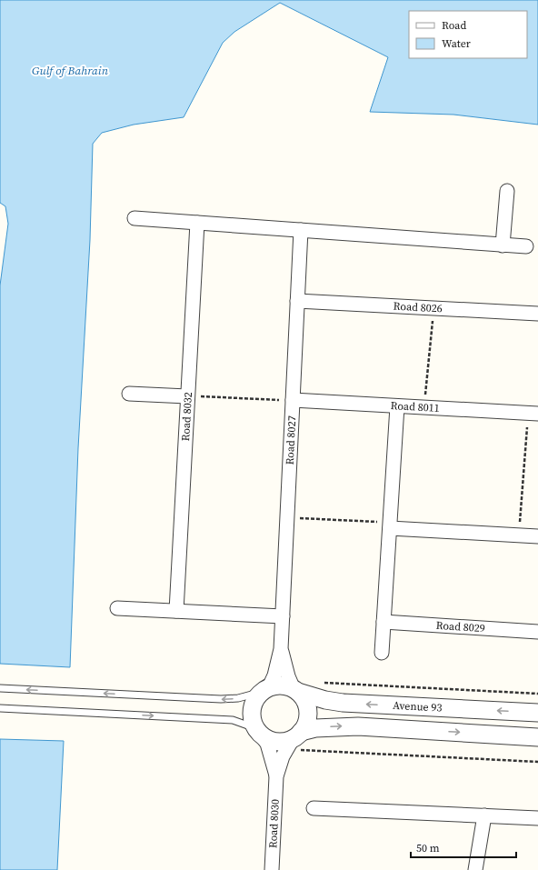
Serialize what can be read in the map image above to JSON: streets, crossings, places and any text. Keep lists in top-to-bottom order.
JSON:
{
  "streets": {
    "street": [
      "Road 8026",
      "Road 8011",
      "Road 8032",
      "Road 8027",
      "Road 8029",
      "Avenue 93",
      "Road 8030"
    ]
  },
  "crossings": [
    ["Road 8026", "Road 8027"],
    ["Road 8011", "Road 8027"],
    ["Road 8027", "Avenue 93"],
    ["Road 8027", "Road 8030"],
    ["Avenue 93", "Road 8030"]
  ],
  "water": ["Gulf of Bahrain"],
  "legend": ["Road", "Water"],
  "scale_bar": "50 m"
}
